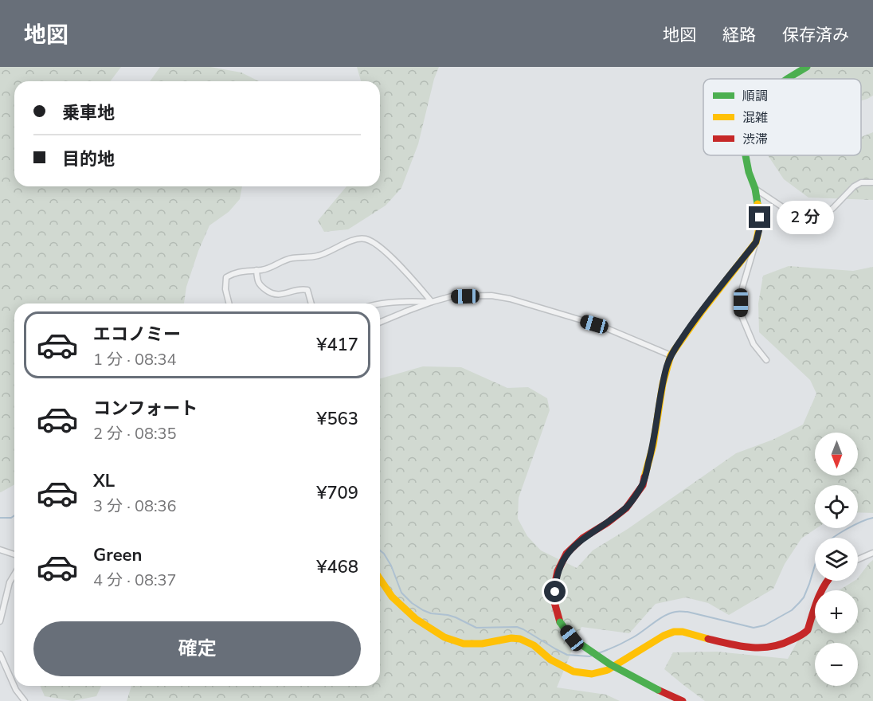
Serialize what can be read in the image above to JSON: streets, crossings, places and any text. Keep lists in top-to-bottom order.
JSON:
{
  "legend": ["順調", "混雑", "渋滞"],
  "north": "bottom",
  "page": {
    "header": "地図",
    "nav": ["地図", "経路", "保存済み"],
    "banner": ["乗車地", "目的地"],
    "bubble": "2 分",
    "list": [
      {
        "name": "エコノミー",
        "note": "1 分 · 08:34",
        "value": "¥417"
      },
      {
        "name": "コンフォート",
        "note": "2 分 · 08:35",
        "value": "¥563"
      },
      {
        "name": "XL",
        "note": "3 分 · 08:36",
        "value": "¥709"
      },
      {
        "name": "Green",
        "note": "4 分 · 08:37",
        "value": "¥468"
      }
    ],
    "map_buttons": ["+", "−"],
    "buttons": "確定"
  }
}
